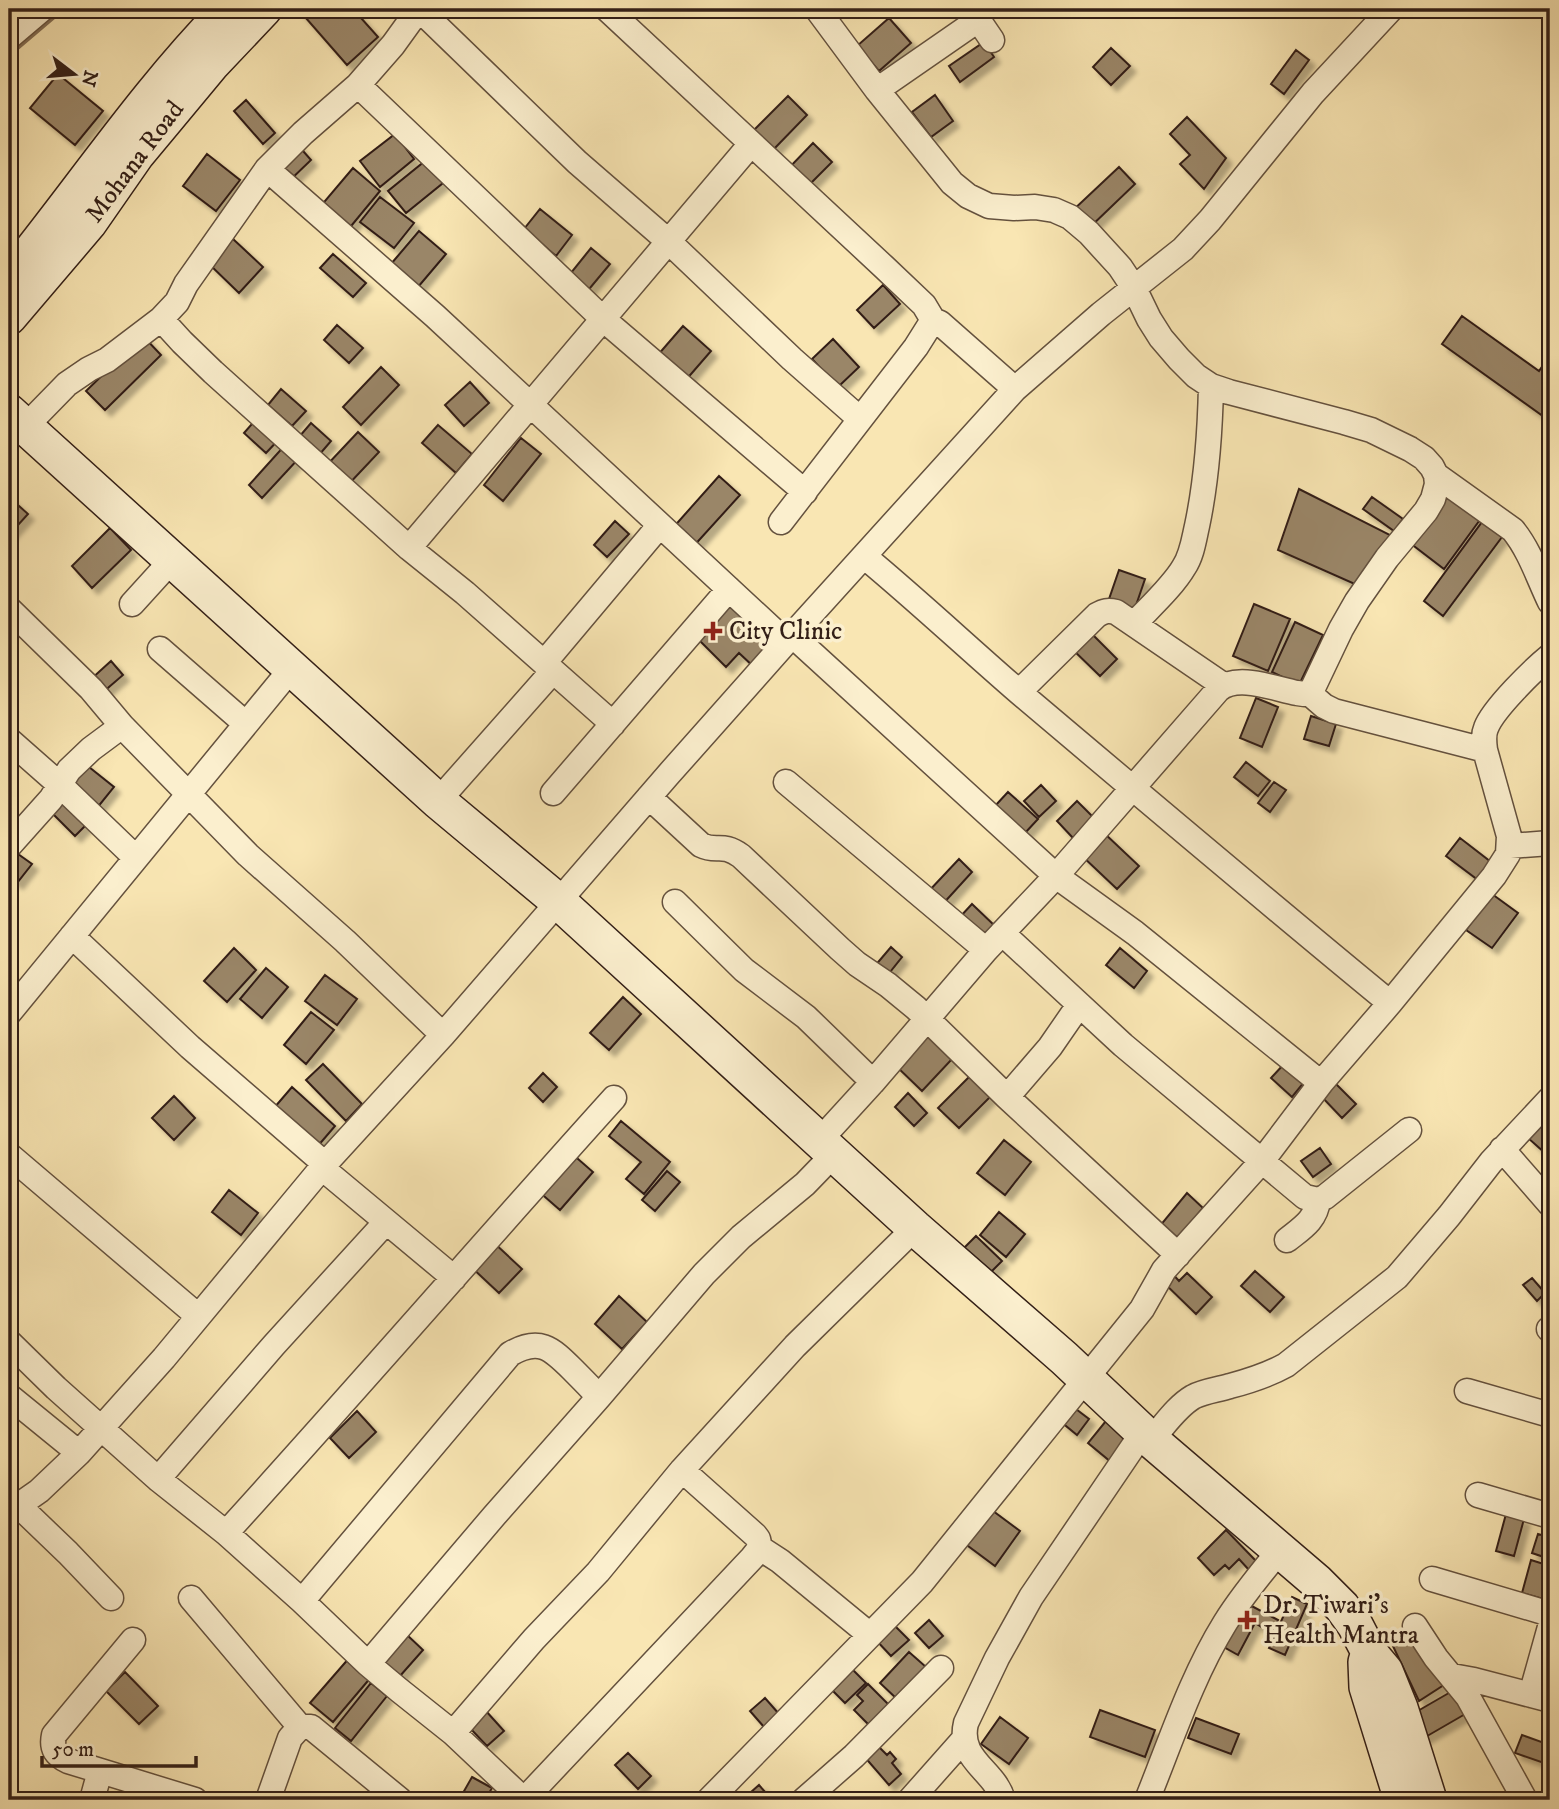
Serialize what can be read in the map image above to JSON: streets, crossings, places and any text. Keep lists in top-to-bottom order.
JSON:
{
  "streets": {
    "street": ["Mohana Road"]
  },
  "places": {
    "health": ["City Clinic", "Dr. Tiwari's Health Mantra"]
  },
  "scale_bar": "50 m",
  "north": "right"
}
